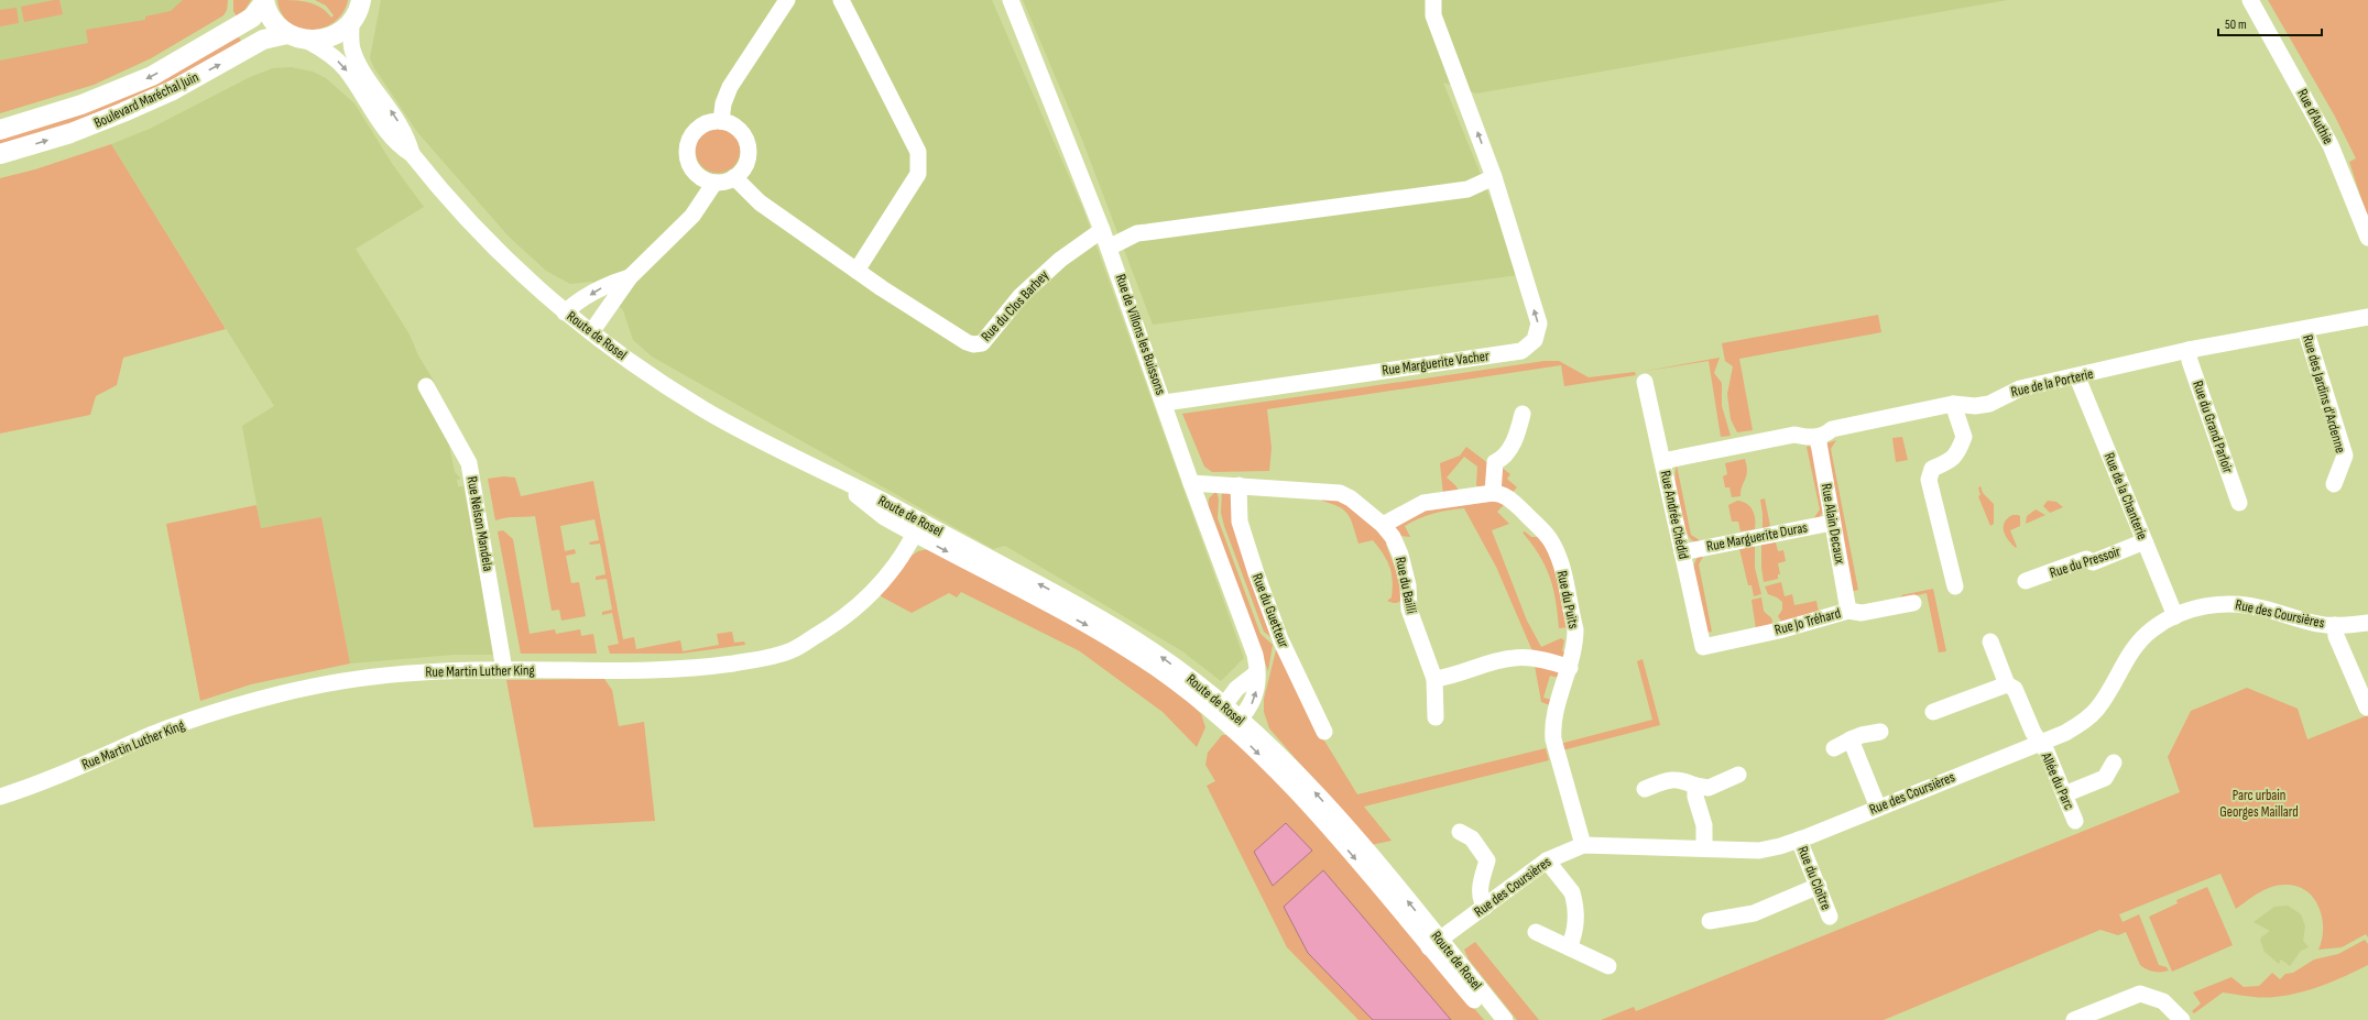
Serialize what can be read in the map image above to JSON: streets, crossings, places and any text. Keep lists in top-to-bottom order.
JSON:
{
  "streets": {
    "main road": ["Boulevard Maréchal Juin"],
    "street": [
      "Rue d'Authie",
      "Rue du Clos Barbey",
      "Rue de Villons les Buissons",
      "Route de Rosel",
      "Rue Marguerite Vacher",
      "Rue de la Porterie",
      "Rue des Jardins d'Ardenne",
      "Rue du Grand Parloir",
      "Rue de la Chanterie",
      "Rue Andrée Chédid",
      "Rue Nelson Mandela",
      "Rue Alain Decaux",
      "Rue Marguerite Duras",
      "Rue du Pressoir",
      "Rue du Bailli",
      "Rue du Puits",
      "Rue du Guetteur",
      "Rue des Coursières",
      "Rue Jo Tréhard",
      "Rue Martin Luther King",
      "Allée du Parc",
      "Rue du Cloître"
    ]
  },
  "crossings": [
    ["Rue du Clos Barbey", "Rue de Villons les Buissons"],
    ["Rue de Villons les Buissons", "Route de Rosel"],
    ["Rue de Villons les Buissons", "Rue Marguerite Vacher"],
    ["Rue de Villons les Buissons", "Rue du Bailli"],
    ["Route de Rosel", "Rue des Coursières"],
    ["Route de Rosel", "Rue Martin Luther King"],
    ["Rue de la Porterie", "Rue des Jardins d'Ardenne"],
    ["Rue de la Porterie", "Rue du Grand Parloir"],
    ["Rue de la Porterie", "Rue de la Chanterie"],
    ["Rue de la Porterie", "Rue Andrée Chédid"],
    ["Rue de la Porterie", "Rue Alain Decaux"],
    ["Rue de la Chanterie", "Rue du Pressoir"],
    ["Rue de la Chanterie", "Rue des Coursières"],
    ["Rue Andrée Chédid", "Rue Marguerite Duras"],
    ["Rue Andrée Chédid", "Rue Jo Tréhard"],
    ["Rue Nelson Mandela", "Rue Martin Luther King"],
    ["Rue Alain Decaux", "Rue Marguerite Duras"],
    ["Rue Alain Decaux", "Rue Jo Tréhard"],
    ["Rue du Bailli", "Rue du Guetteur"],
    ["Rue du Puits", "Rue des Coursières"],
    ["Rue des Coursières", "Allée du Parc"],
    ["Rue des Coursières", "Rue du Cloître"]
  ],
  "parks": ["Parc urbain Georges Maillard"],
  "scale_bar": "50 m"
}
